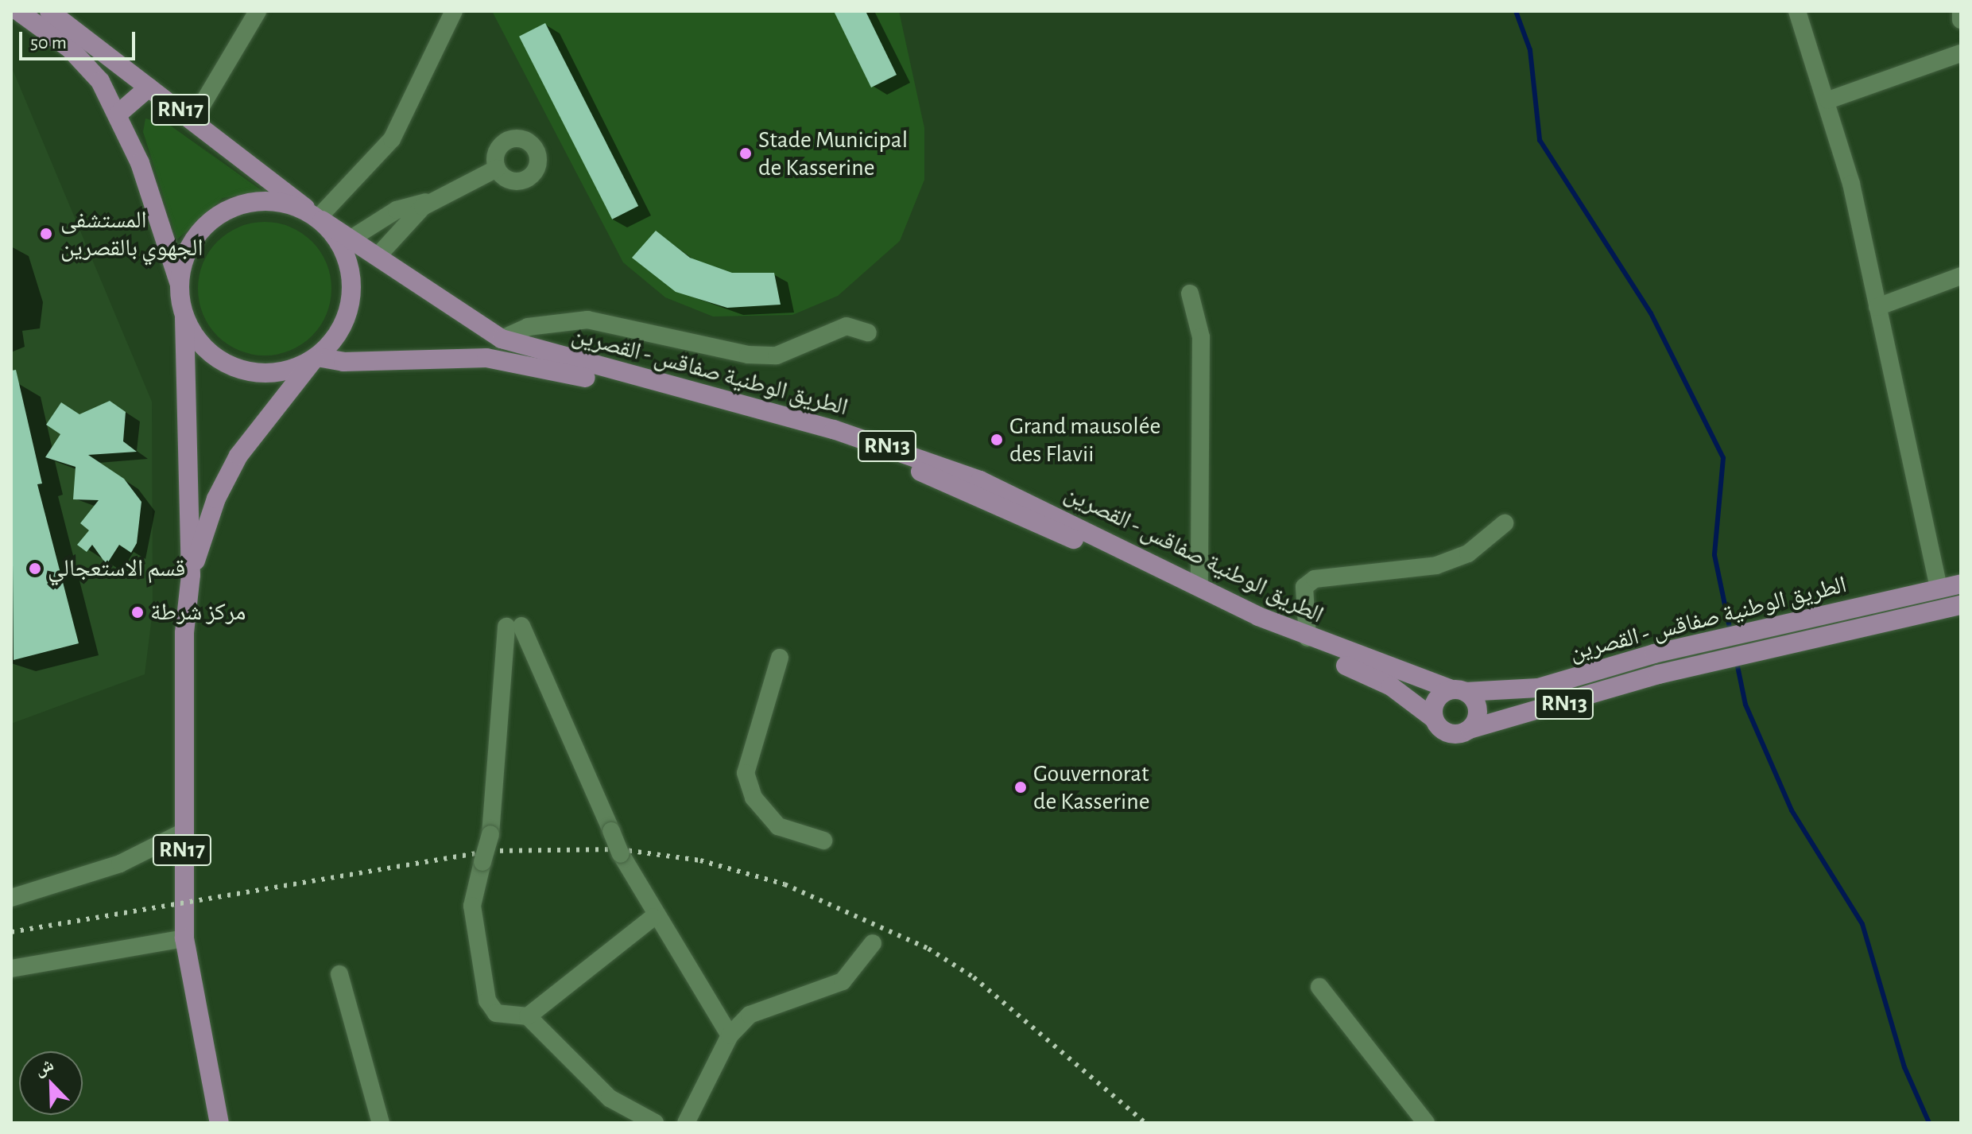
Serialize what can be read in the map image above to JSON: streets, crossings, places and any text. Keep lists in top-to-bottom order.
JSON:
{
  "streets": {
    "main road": ["RN17", "الطريق الوطنية صفاقس - القصرين", "RN13"]
  },
  "crossings": [
    ["RN17", "الطريق الوطنية صفاقس - القصرين"],
    ["الطريق الوطنية صفاقس - القصرين", "RN13"]
  ],
  "places": [
    "Stade Municipal de Kasserine",
    "المستشفى الجهوي بالقصرين",
    "Grand mausolée des Flavii",
    "قسم الاستعجالي",
    "مركز شرطة",
    "Gouvernorat de Kasserine"
  ],
  "scale_bar": "50 m",
  "north": "top left"
}
